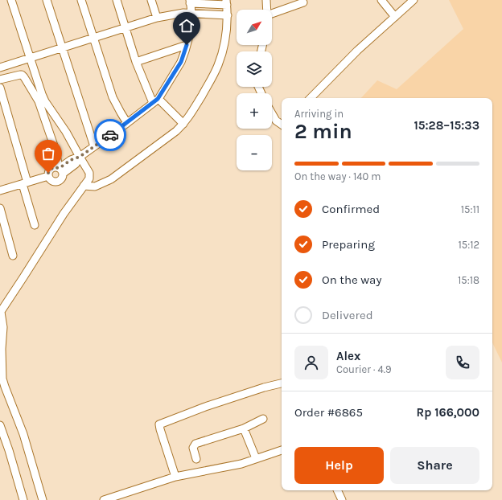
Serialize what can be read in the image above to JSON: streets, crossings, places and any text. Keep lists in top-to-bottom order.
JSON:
{
  "north": "top right",
  "page": {
    "map_buttons": ["+", "−"],
    "heading": ["2 min", "Arriving in", "15:28–15:33"],
    "panel": [
      "Alex",
      "Courier · 4.9",
      "Order #6865",
      "Rp 166,000"
    ],
    "bar": "On the way · 140 m",
    "list": [
      ["Confirmed", "15:11"],
      ["Preparing", "15:12"],
      ["On the way", "15:18"],
      "Delivered"
    ],
    "buttons": ["Help", "Share"]
  }
}
